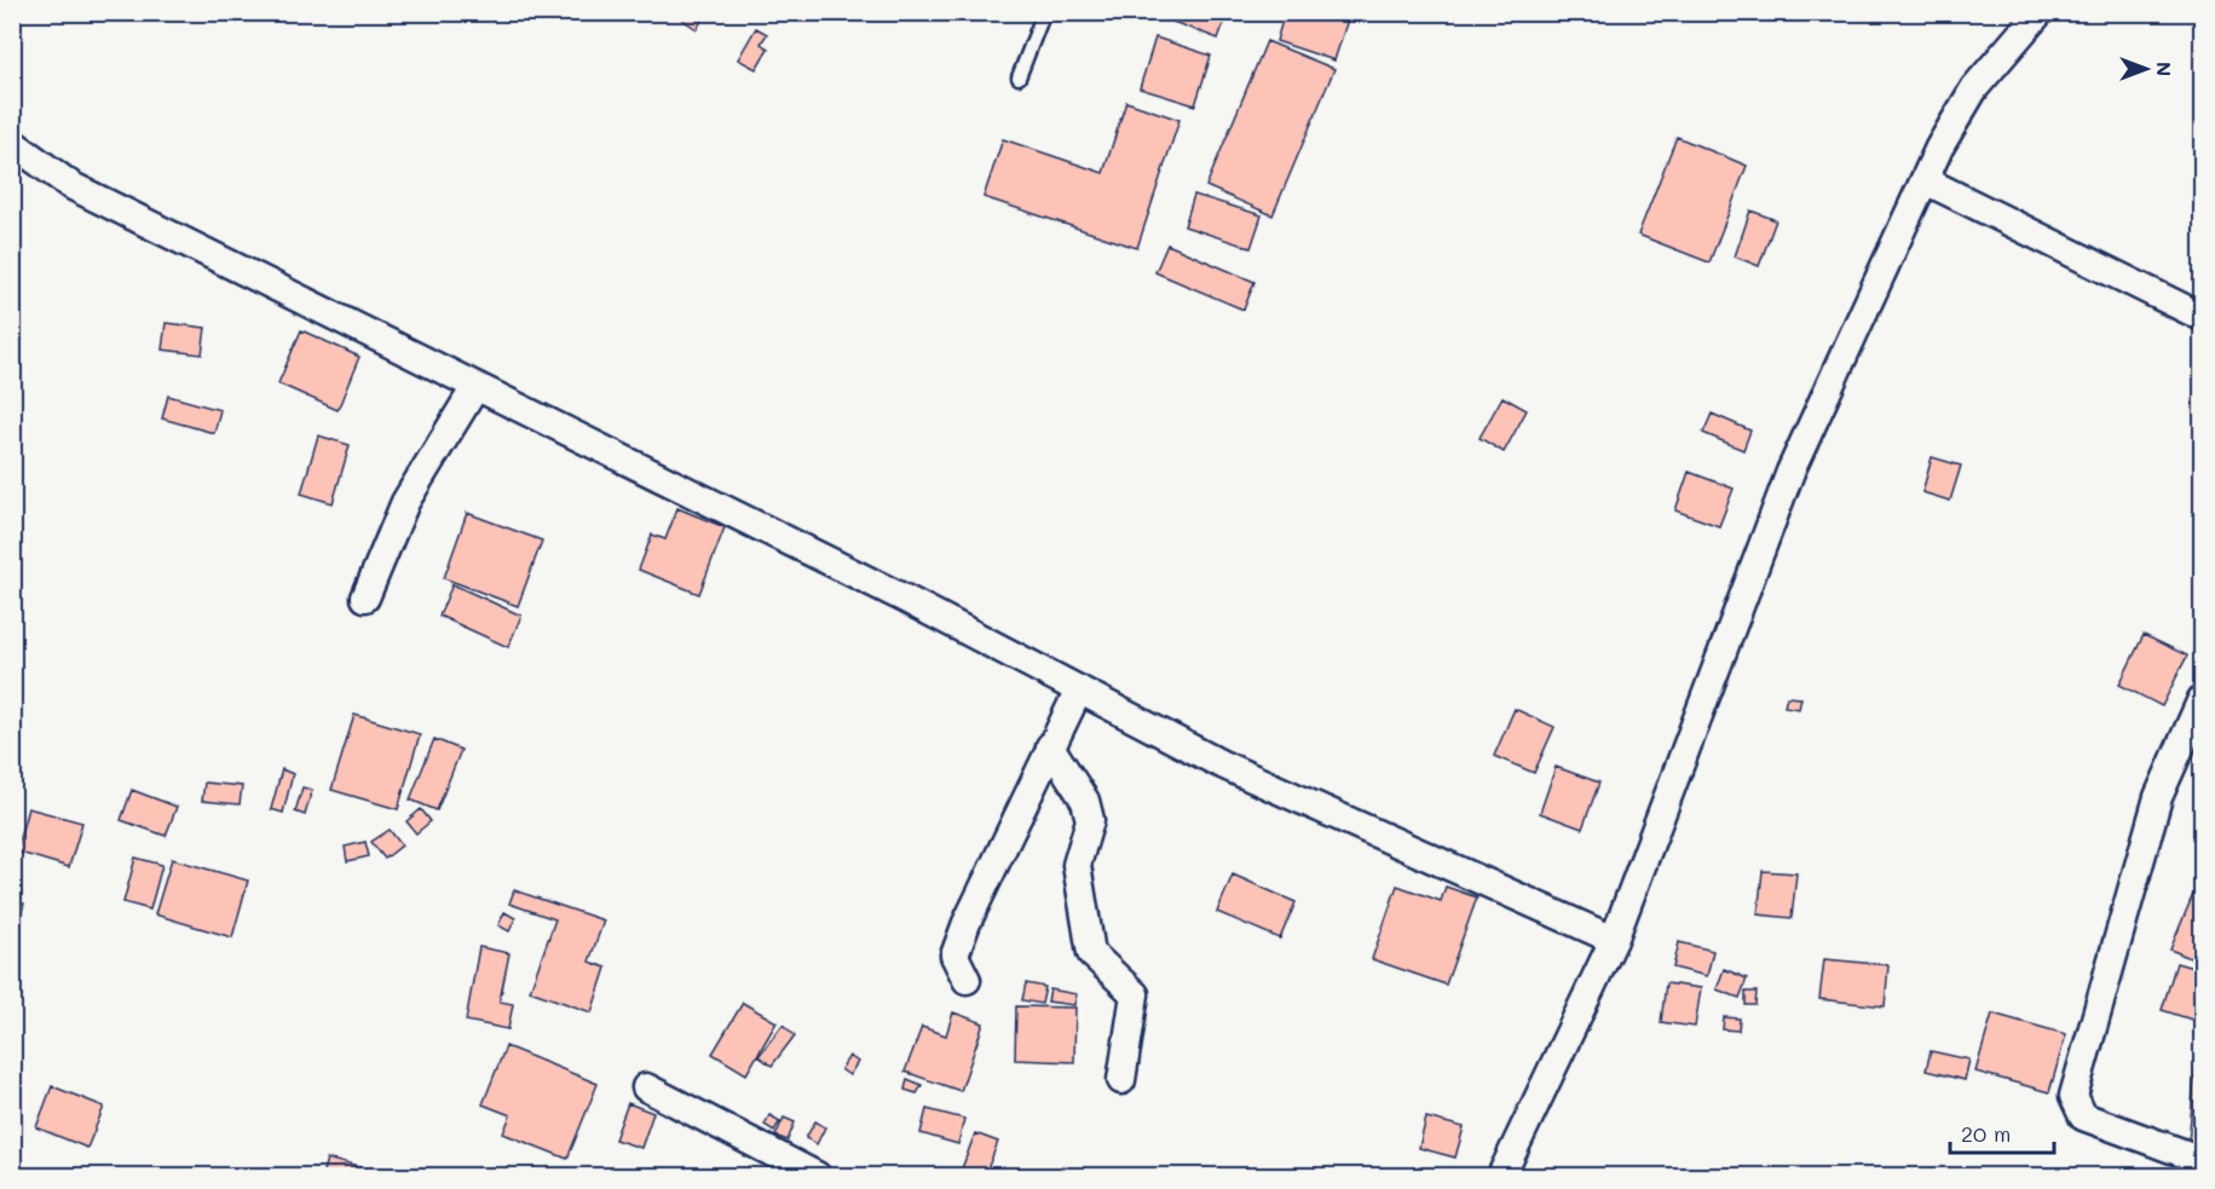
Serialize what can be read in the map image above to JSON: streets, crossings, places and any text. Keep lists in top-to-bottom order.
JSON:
{
  "scale_bar": "20 m",
  "north": "right"
}
